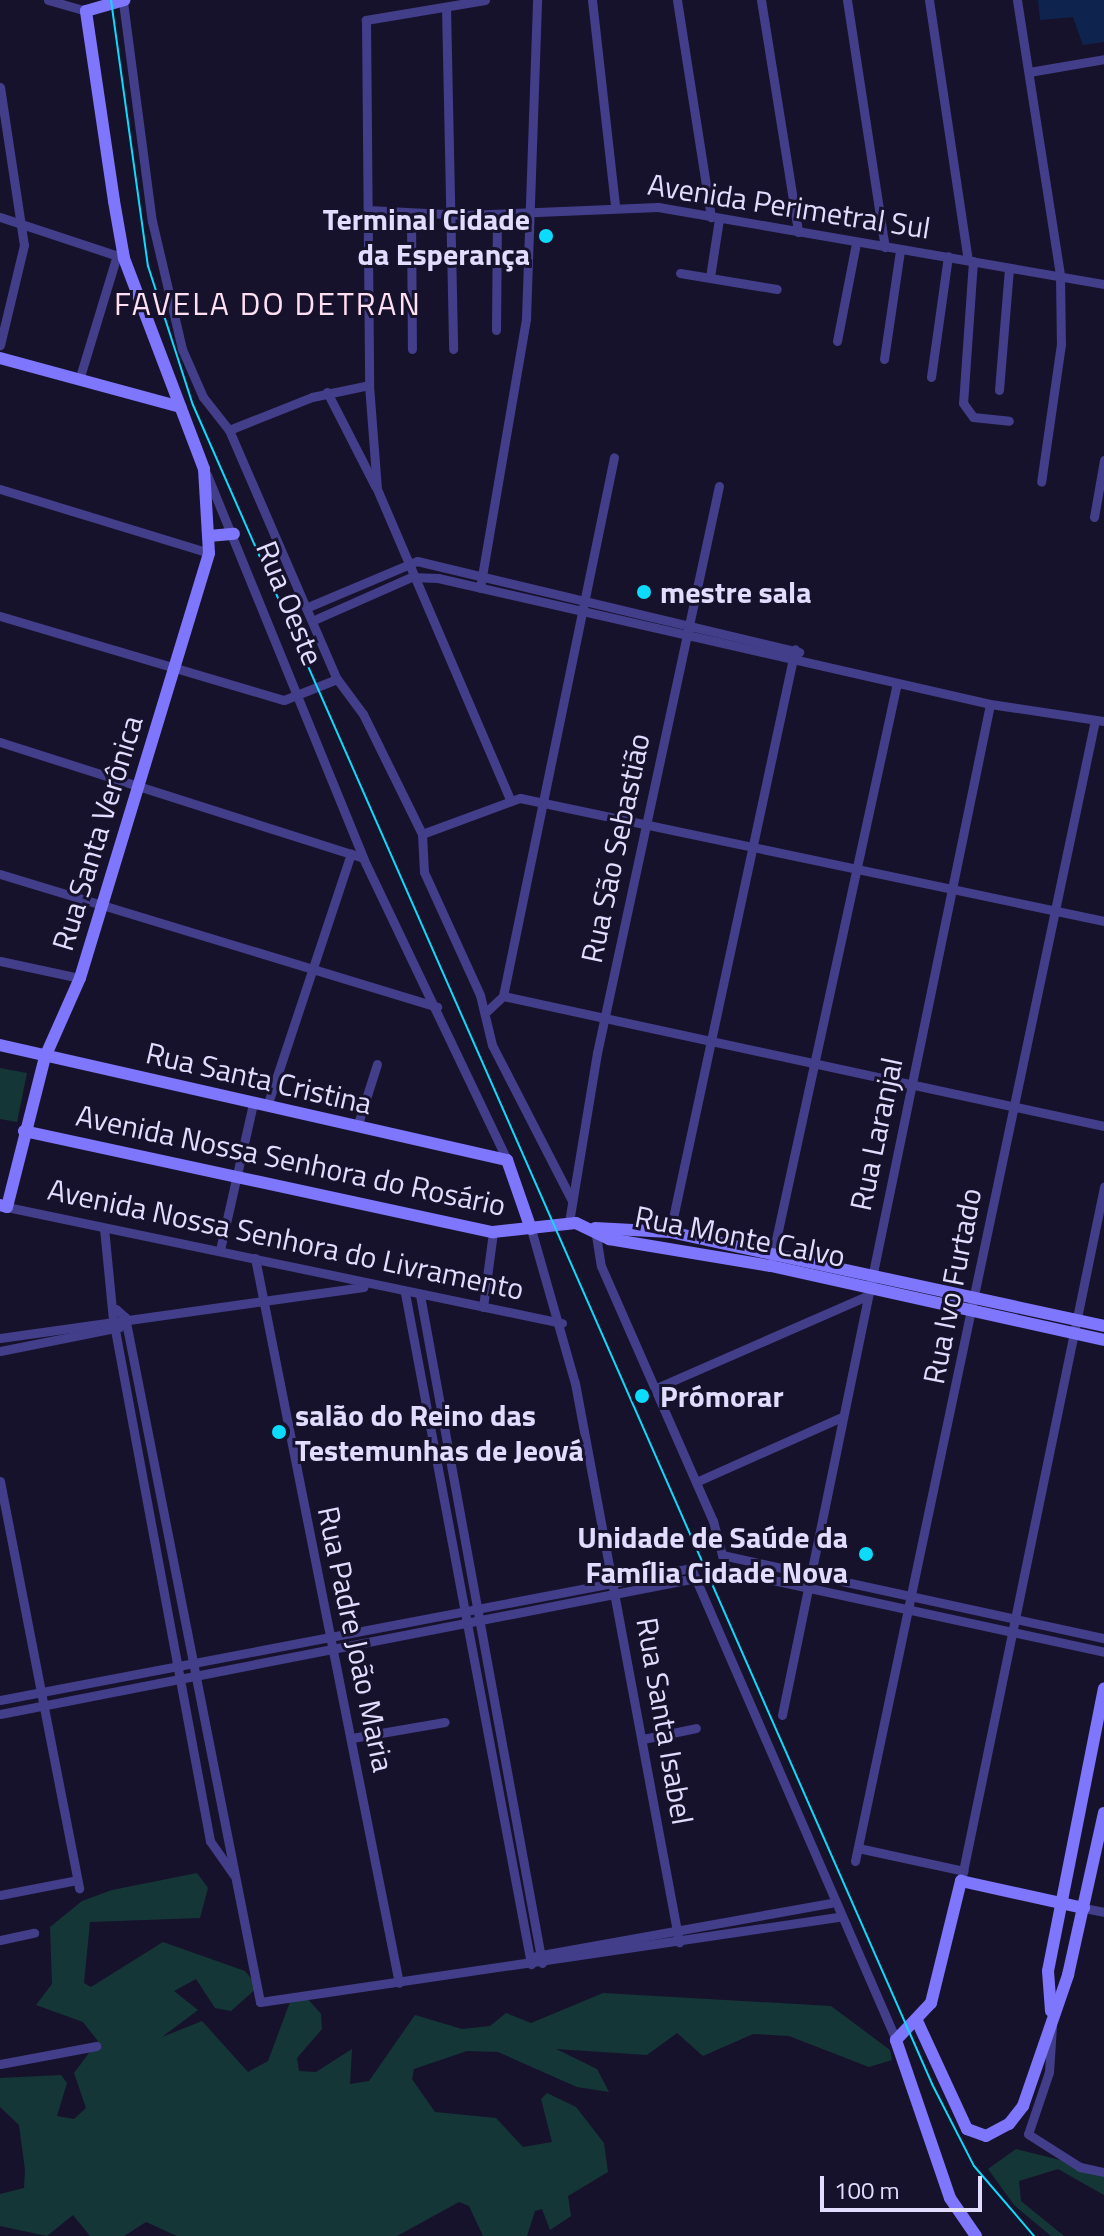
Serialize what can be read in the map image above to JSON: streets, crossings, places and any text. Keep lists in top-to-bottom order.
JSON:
{
  "streets": {
    "main road": [
      "Rua Oeste",
      "Rua Santa Verônica",
      "Rua Santa Cristina",
      "Avenida Nossa Senhora do Rosário",
      "Rua Monte Calvo"
    ],
    "street": [
      "Avenida Perimetral Sul",
      "Rua São Sebastião",
      "Rua Laranjal",
      "Avenida Nossa Senhora do Livramento",
      "Rua Ivo Furtado",
      "Rua Padre João Maria",
      "Rua Santa Isabel"
    ]
  },
  "crossings": [
    ["Rua Oeste", "Rua Santa Verônica"],
    ["Rua Oeste", "Rua São Sebastião"],
    ["Rua Oeste", "Rua Santa Cristina"],
    ["Rua Oeste", "Avenida Nossa Senhora do Rosário"],
    ["Rua Oeste", "Rua Santa Isabel"],
    ["Rua Santa Verônica", "Rua Santa Cristina"],
    ["Rua Santa Verônica", "Avenida Nossa Senhora do Rosário"],
    ["Rua Santa Verônica", "Avenida Nossa Senhora do Livramento"],
    ["Rua São Sebastião", "Avenida Nossa Senhora do Rosário"],
    ["Rua Laranjal", "Rua Monte Calvo"],
    ["Avenida Nossa Senhora do Rosário", "Rua Monte Calvo"],
    ["Avenida Nossa Senhora do Rosário", "Rua Santa Isabel"],
    ["Rua Monte Calvo", "Rua Ivo Furtado"],
    ["Avenida Nossa Senhora do Livramento", "Rua Padre João Maria"],
    ["Avenida Nossa Senhora do Livramento", "Rua Santa Isabel"]
  ],
  "districts": ["FAVELA DO DETRAN"],
  "places": [
    "Terminal Cidade da Esperança",
    "mestre sala",
    "Prómorar",
    "salão do Reino das Testemunhas de Jeová",
    "Unidade de Saúde da Família Cidade Nova"
  ],
  "scale_bar": "100 m"
}
